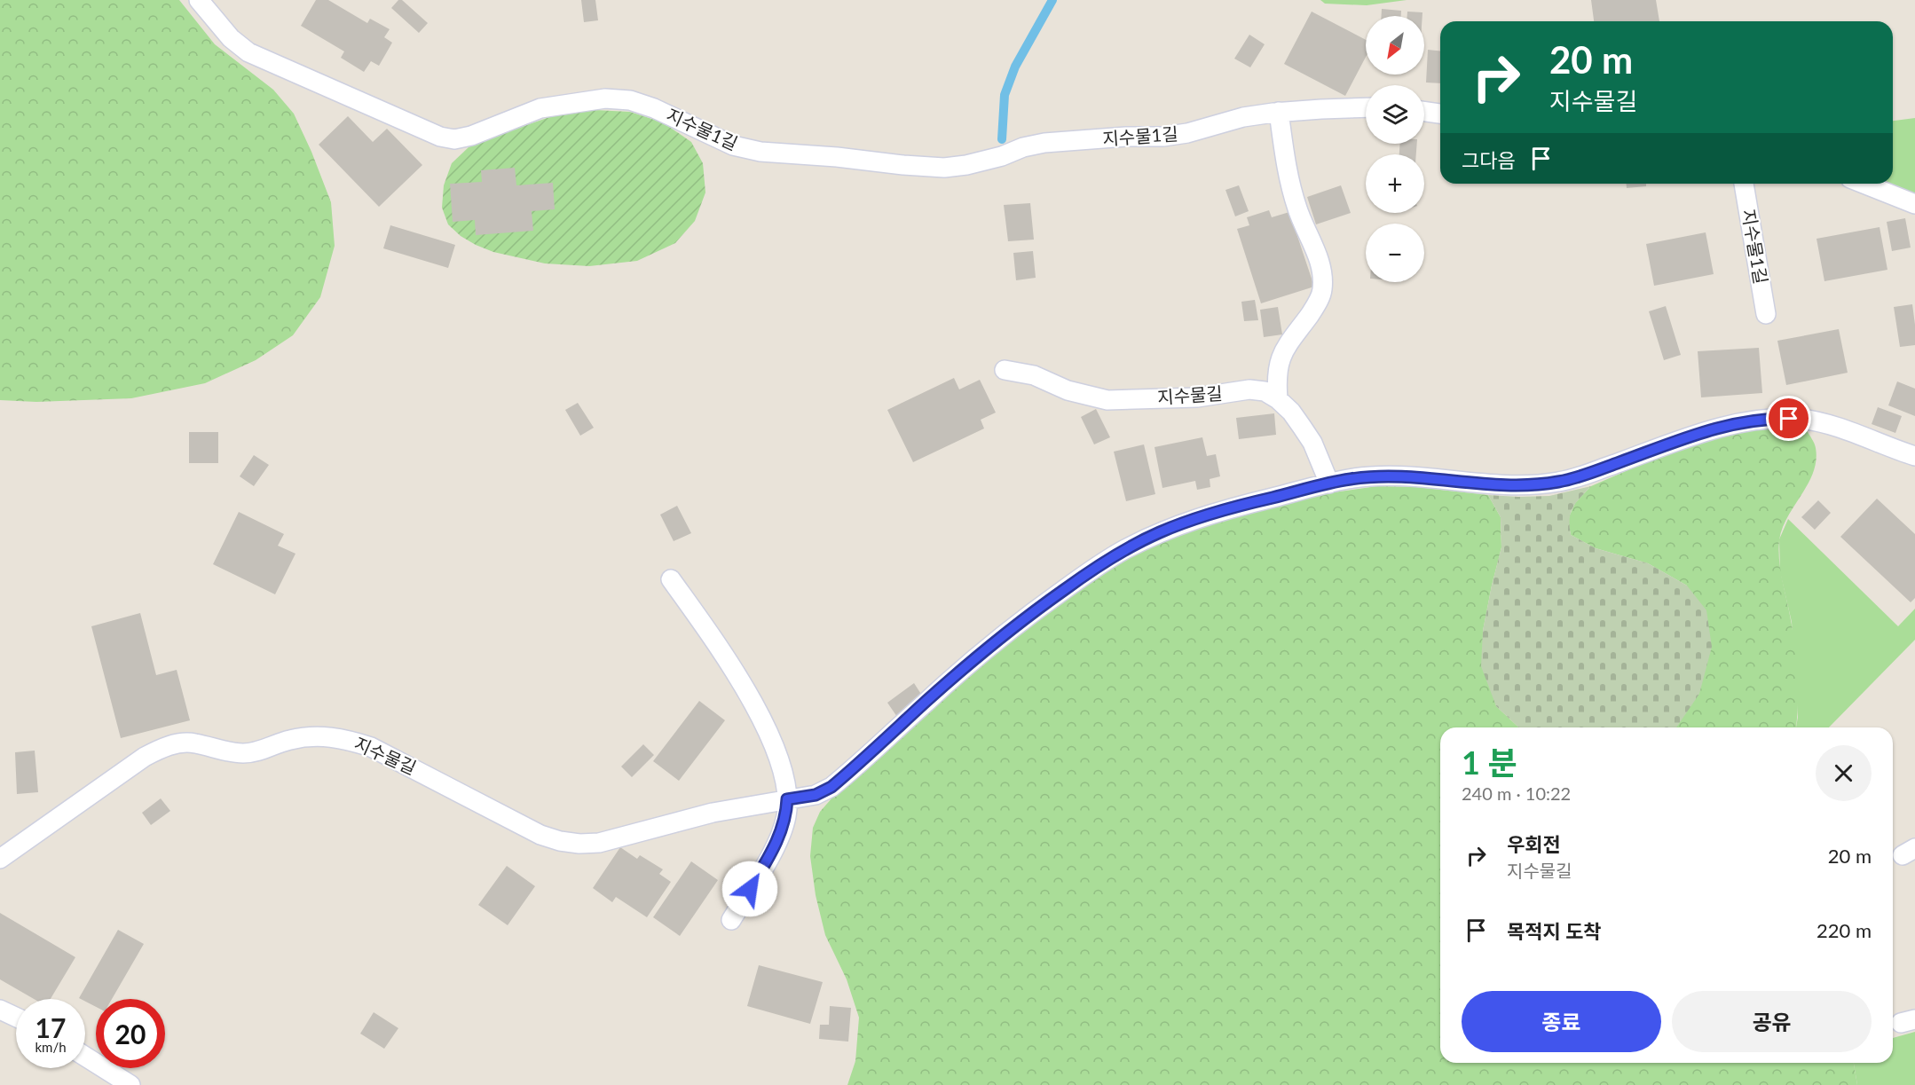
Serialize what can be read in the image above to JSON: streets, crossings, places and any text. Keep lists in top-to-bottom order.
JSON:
{
  "streets": {
    "lane": ["지수물1길", "지수물길"]
  },
  "north": "bottom left",
  "page": {
    "map_buttons": ["+", "−"],
    "turn": ["20 m", "지수물길"],
    "then": "그다음",
    "heading": ["1 분", "240 m · 10:22"],
    "list": [
      {
        "name": "우회전",
        "note": "지수물길",
        "value": "20 m"
      },
      {
        "name": "목적지 도착",
        "value": "220 m"
      }
    ],
    "buttons": ["종료", "공유"],
    "speed": "17 km/h",
    "limit": "20"
  }
}
